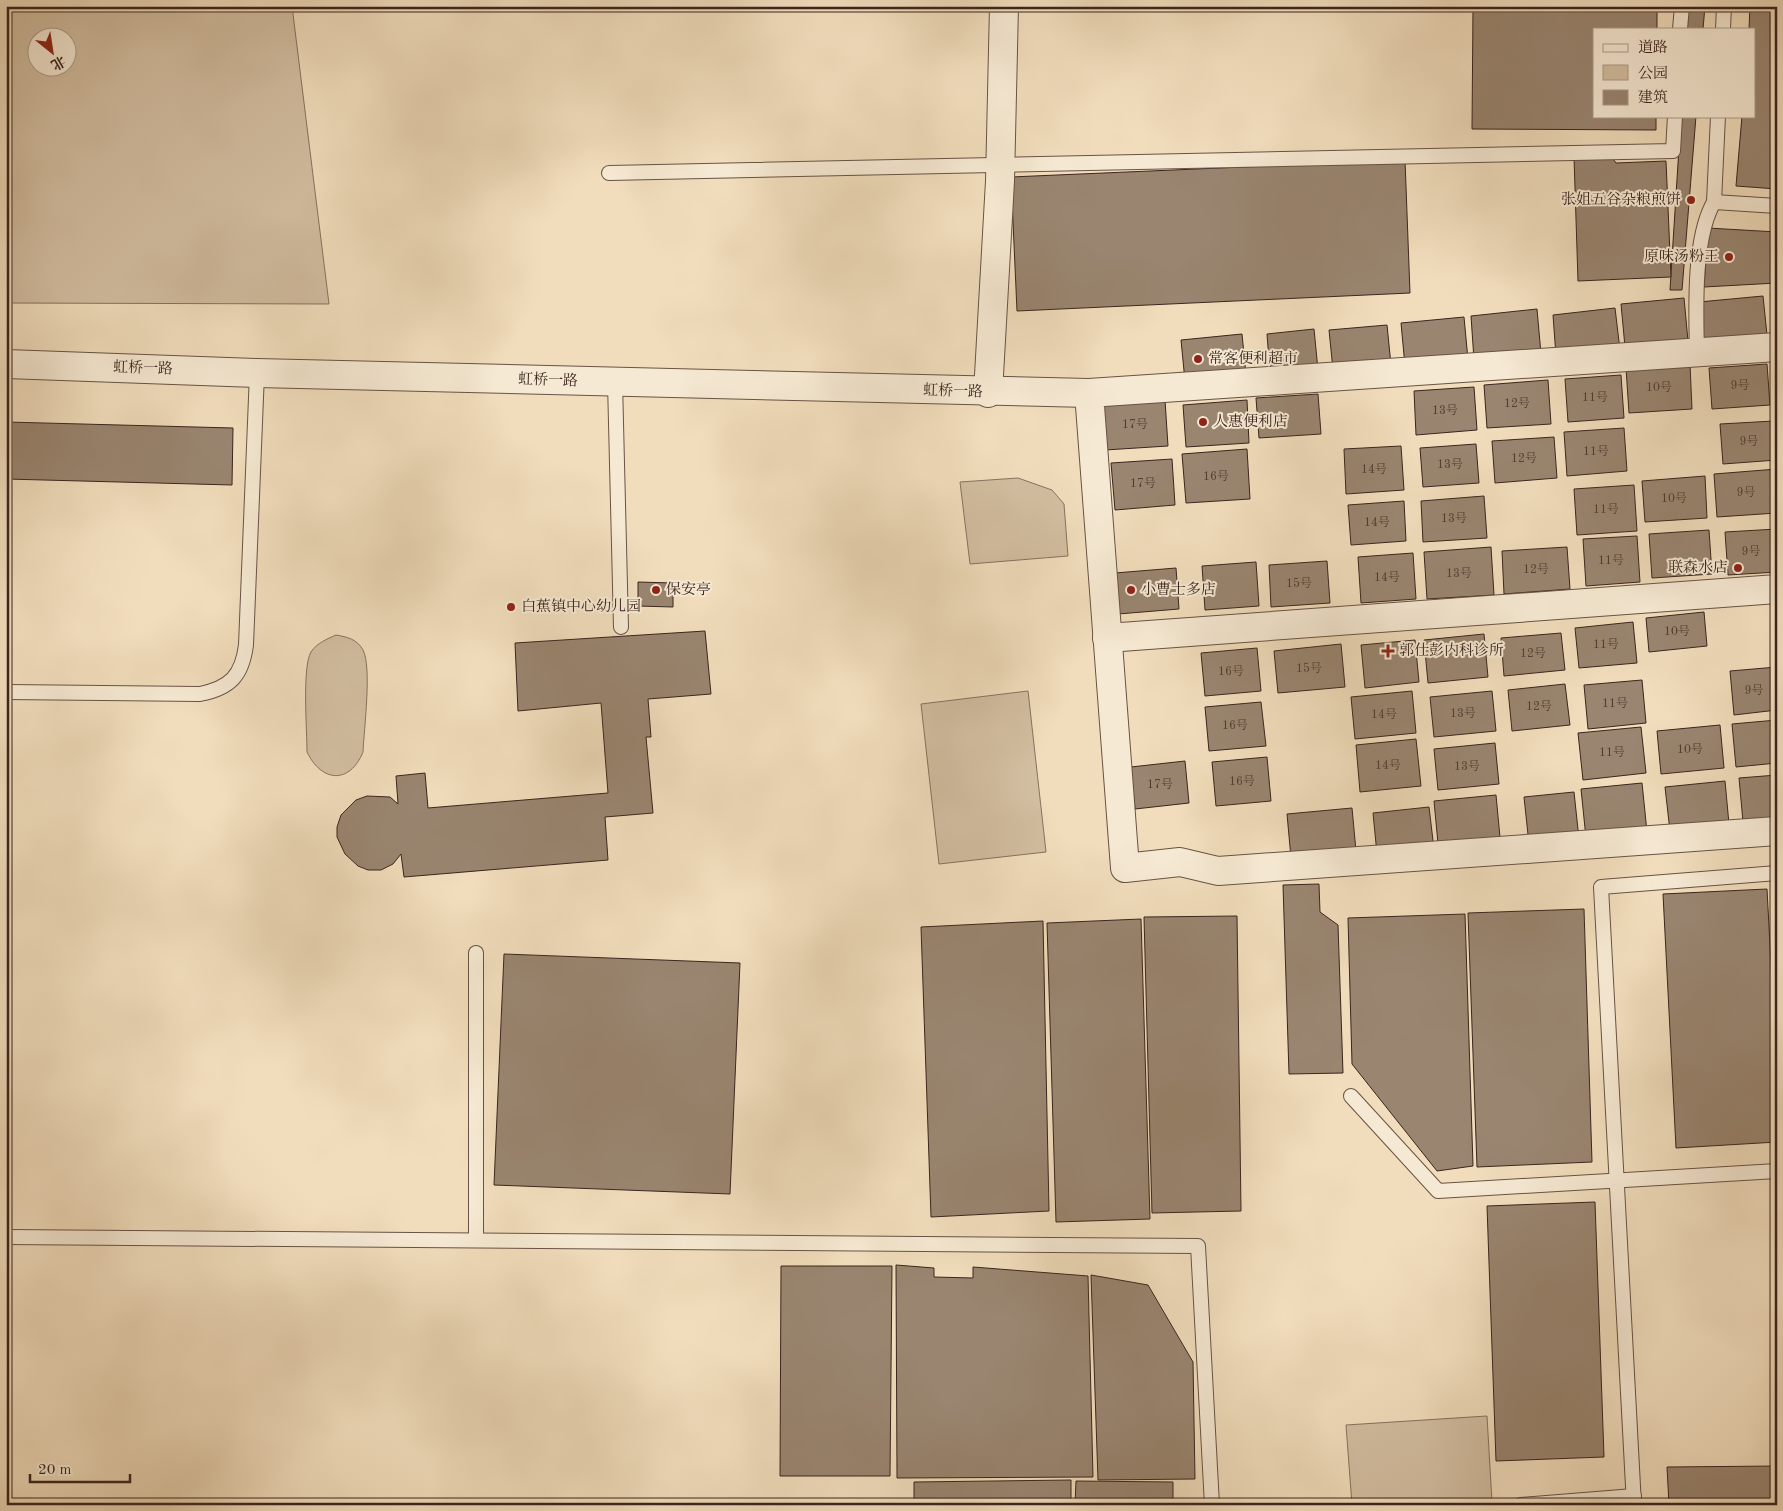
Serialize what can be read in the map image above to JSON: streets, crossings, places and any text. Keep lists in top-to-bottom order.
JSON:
{
  "streets": {
    "street": ["虹桥一路"]
  },
  "places": {
    "other": [
      "张姐五谷杂粮煎饼",
      "原味汤粉王",
      "常客便利超市",
      "人惠便利店",
      "联森水店",
      "保安亭",
      "小曹士多店",
      "白蕉镇中心幼儿园"
    ],
    "health": ["郭仕彭内科诊所"]
  },
  "house_numbers": [
    "9号",
    "10号",
    "11号",
    "12号",
    "13号",
    "17号",
    "9号",
    "11号",
    "12号",
    "13号",
    "14号",
    "16号",
    "17号",
    "9号",
    "10号",
    "11号",
    "13号",
    "14号",
    "9号",
    "11号",
    "12号",
    "13号",
    "14号",
    "15号",
    "10号",
    "11号",
    "12号",
    "15号",
    "16号",
    "9号",
    "11号",
    "12号",
    "13号",
    "14号",
    "16号",
    "10号",
    "11号",
    "14号",
    "13号",
    "16号",
    "17号"
  ],
  "legend": ["道路", "公园", "建筑"],
  "scale_bar": "20 m",
  "north": "bottom right"
}
